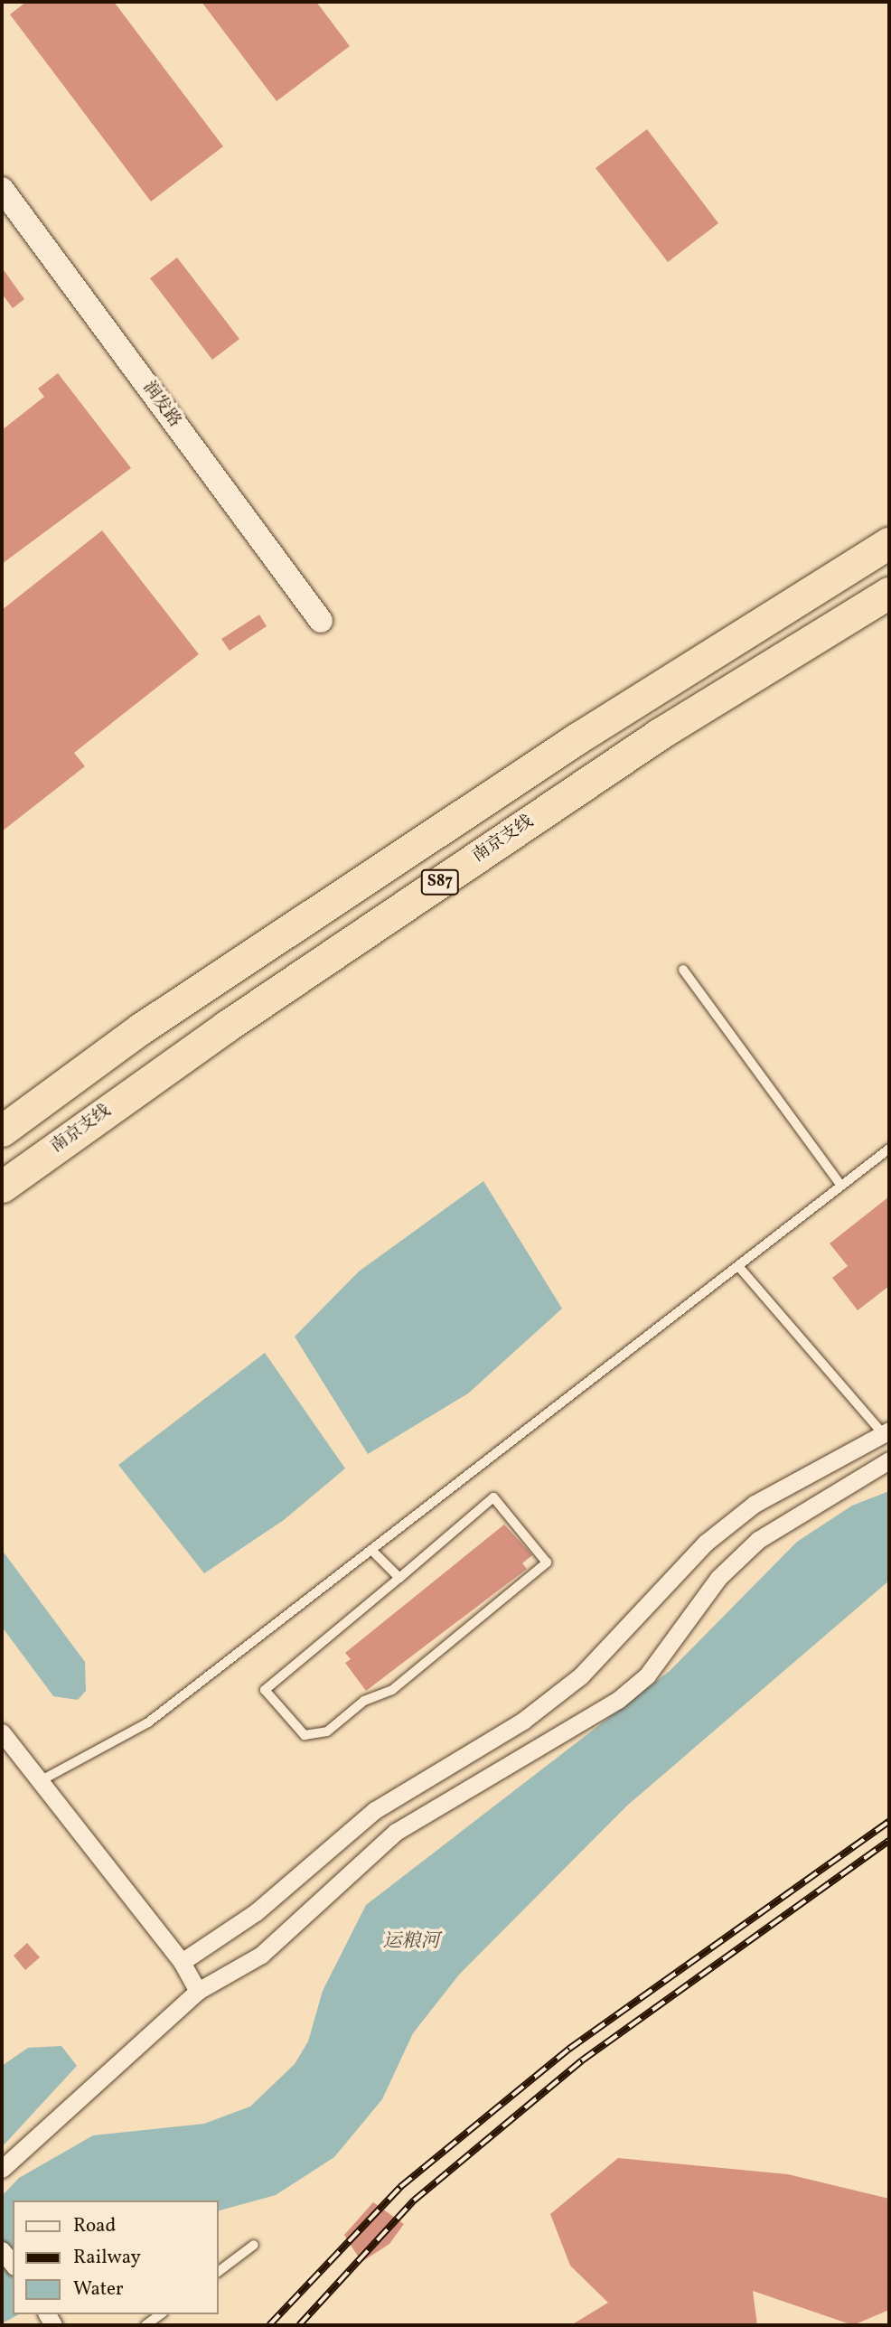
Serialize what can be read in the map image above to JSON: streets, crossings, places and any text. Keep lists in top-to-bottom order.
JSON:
{
  "streets": {
    "highway": ["南京支线", "S87"],
    "street": ["润发路"]
  },
  "water": ["运粮河"],
  "legend": ["Road", "Railway", "Water"]
}
